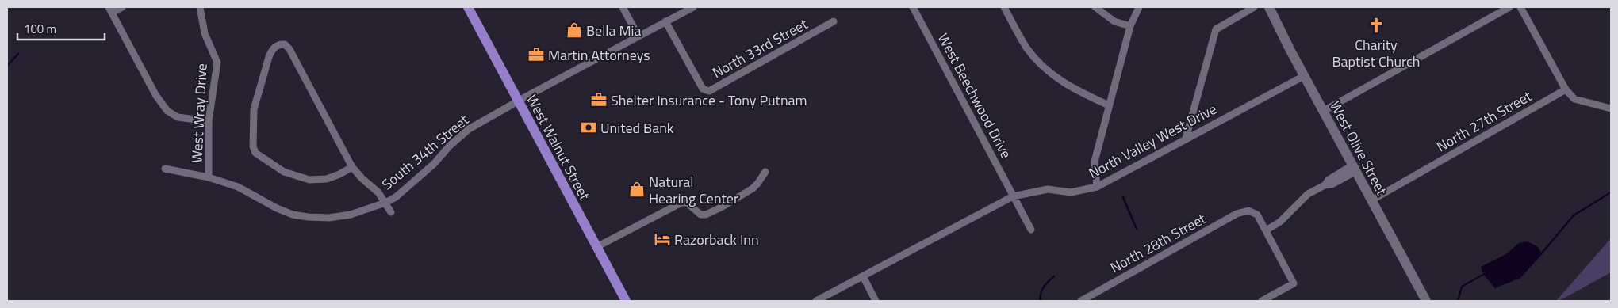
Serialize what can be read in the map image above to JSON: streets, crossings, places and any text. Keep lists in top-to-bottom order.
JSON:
{
  "streets": {
    "main road": ["West Walnut Street", "West Olive Street"],
    "street": [
      "North 33rd Street",
      "West Beechwood Drive",
      "West Wray Drive",
      "North 27th Street",
      "North Valley West Drive",
      "South 34th Street",
      "North 28th Street"
    ]
  },
  "crossings": [
    ["North 33rd Street", "South 34th Street"],
    ["West Beechwood Drive", "North Valley West Drive"],
    ["West Wray Drive", "South 34th Street"],
    ["North 27th Street", "West Olive Street"],
    ["North Valley West Drive", "West Olive Street"],
    ["West Walnut Street", "South 34th Street"]
  ],
  "places": {
    "church": ["Charity Baptist Church"],
    "shop": ["Bella Mia", "Natural Hearing Center"],
    "office": ["Martin Attorneys", "Shelter Insurance - Tony Putnam"],
    "bank": ["United Bank"],
    "hotel": ["Razorback Inn"]
  },
  "scale_bar": "100 m"
}
